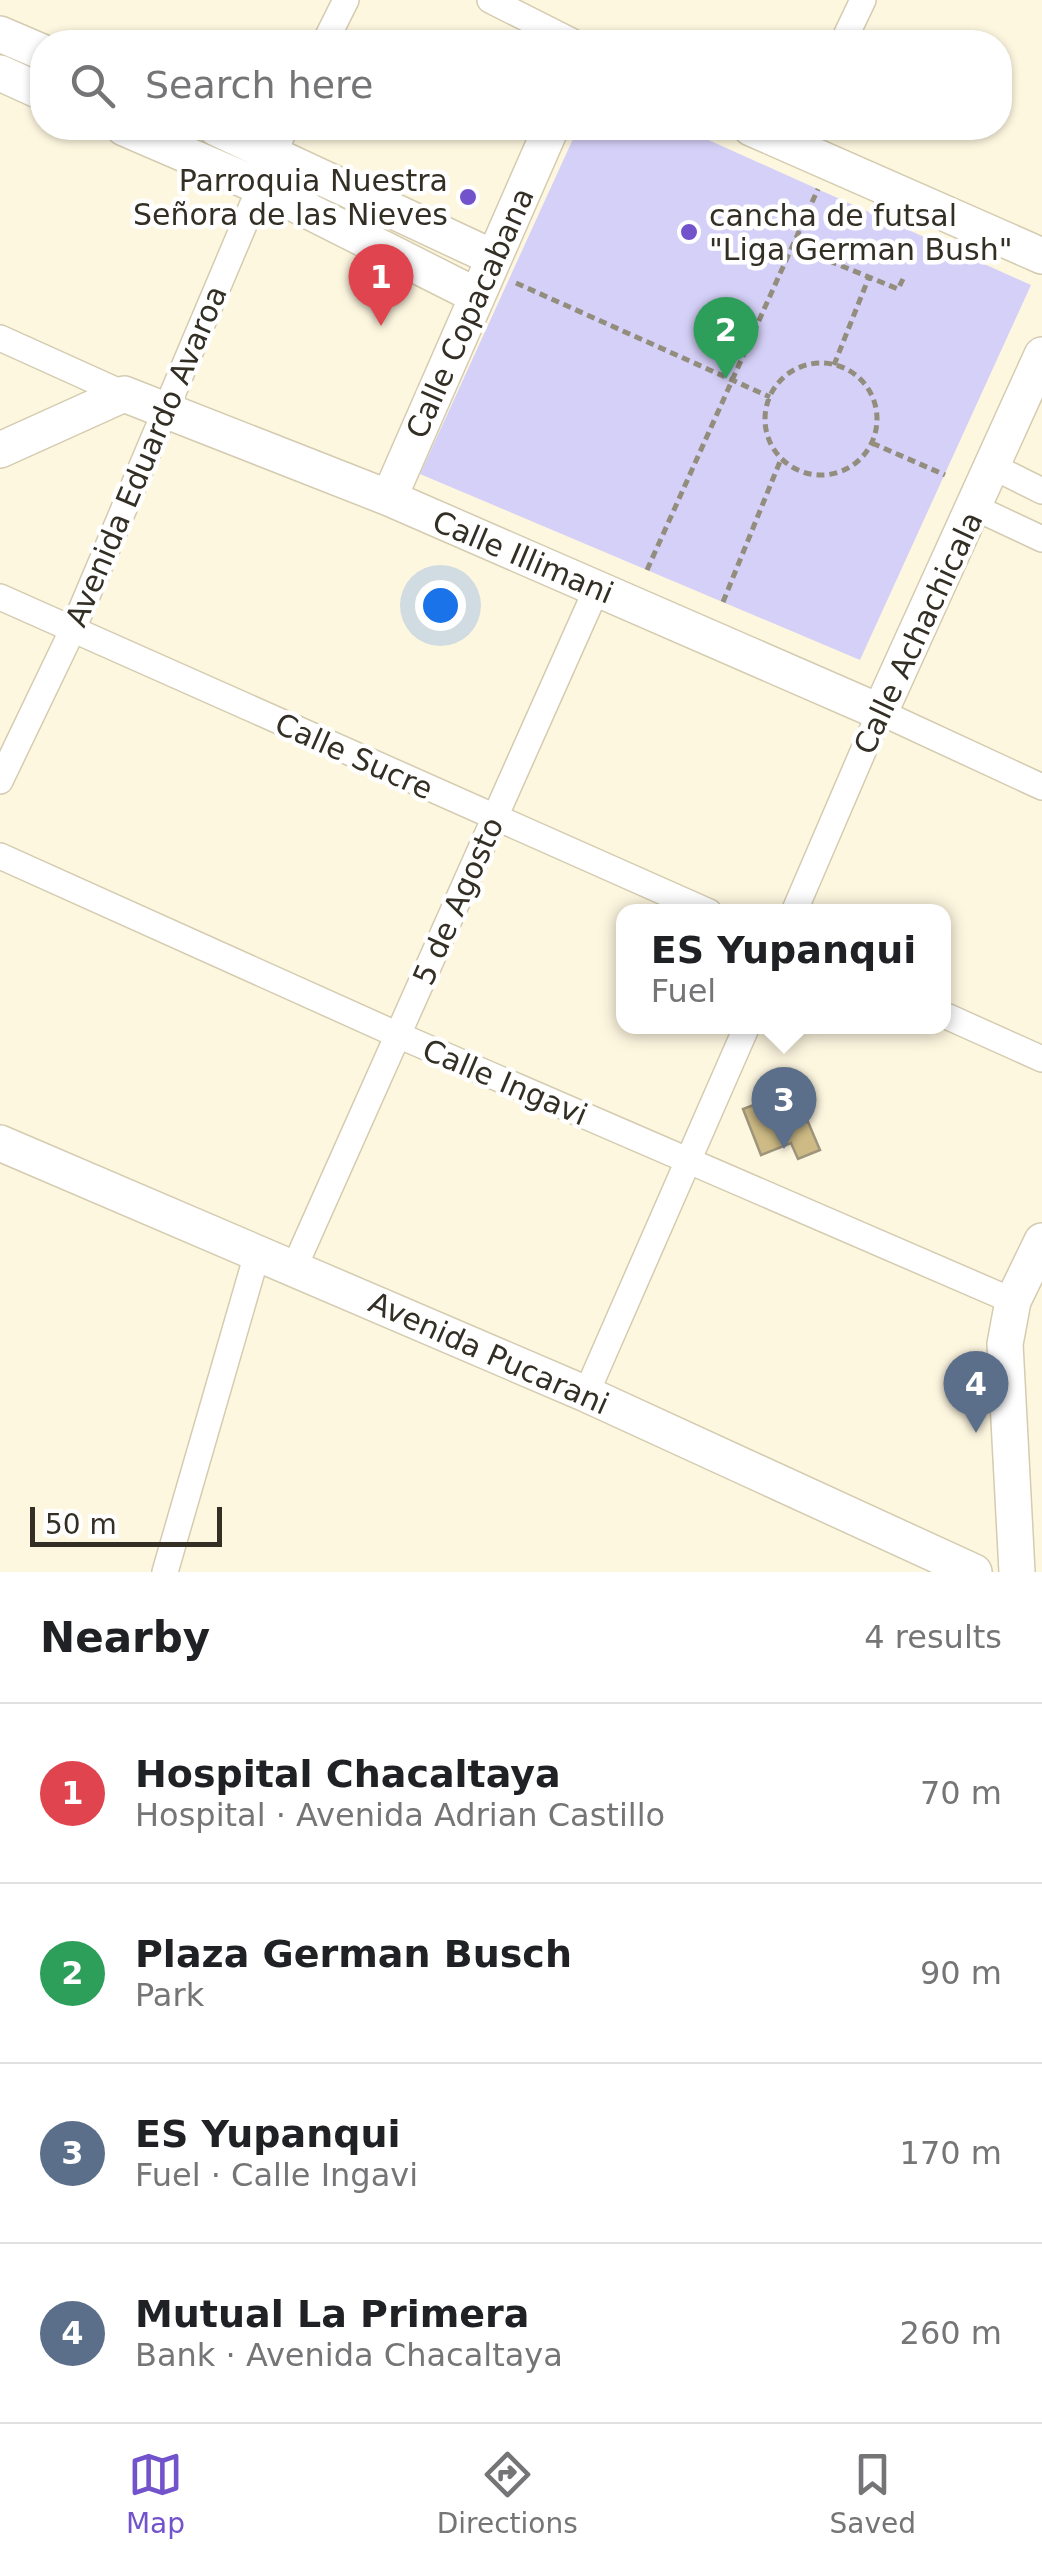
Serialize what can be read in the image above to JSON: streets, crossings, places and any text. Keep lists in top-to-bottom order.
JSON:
{
  "streets": {
    "street": [
      "Calle Copacabana",
      "Avenida Eduardo Avaroa",
      "Calle Illimani",
      "Calle Achachicala",
      "Calle Sucre",
      "5 de Agosto",
      "Calle Ingavi",
      "Avenida Pucarani"
    ]
  },
  "crossings": [
    ["Calle Copacabana", "Calle Illimani"],
    ["Avenida Eduardo Avaroa", "Calle Illimani"],
    ["Avenida Eduardo Avaroa", "Calle Sucre"],
    ["Calle Illimani", "Calle Achachicala"],
    ["Calle Illimani", "5 de Agosto"],
    ["Calle Sucre", "5 de Agosto"],
    ["5 de Agosto", "Calle Ingavi"],
    ["5 de Agosto", "Avenida Pucarani"]
  ],
  "places": ["Parroquia Nuestra Señora de las Nieves", "cancha de futsal \"Liga German Bush\""],
  "scale_bar": "50 m",
  "page": {
    "search": "Search here",
    "pins": [
      "1",
      "2",
      "3",
      "4"
    ],
    "popup": ["ES Yupanqui", "Fuel"],
    "scale": "50 m",
    "heading": ["Nearby", "4 results"],
    "list": [
      {
        "mark": "1",
        "name": "Hospital Chacaltaya",
        "note": "Hospital · Avenida Adrian Castillo",
        "value": "70 m"
      },
      {
        "mark": "2",
        "name": "Plaza German Busch",
        "note": "Park",
        "value": "90 m"
      },
      {
        "mark": "3",
        "name": "ES Yupanqui",
        "note": "Fuel · Calle Ingavi",
        "value": "170 m"
      },
      {
        "mark": "4",
        "name": "Mutual La Primera",
        "note": "Bank · Avenida Chacaltaya",
        "value": "260 m"
      }
    ],
    "nav": ["Map", "Directions", "Saved"]
  }
}
